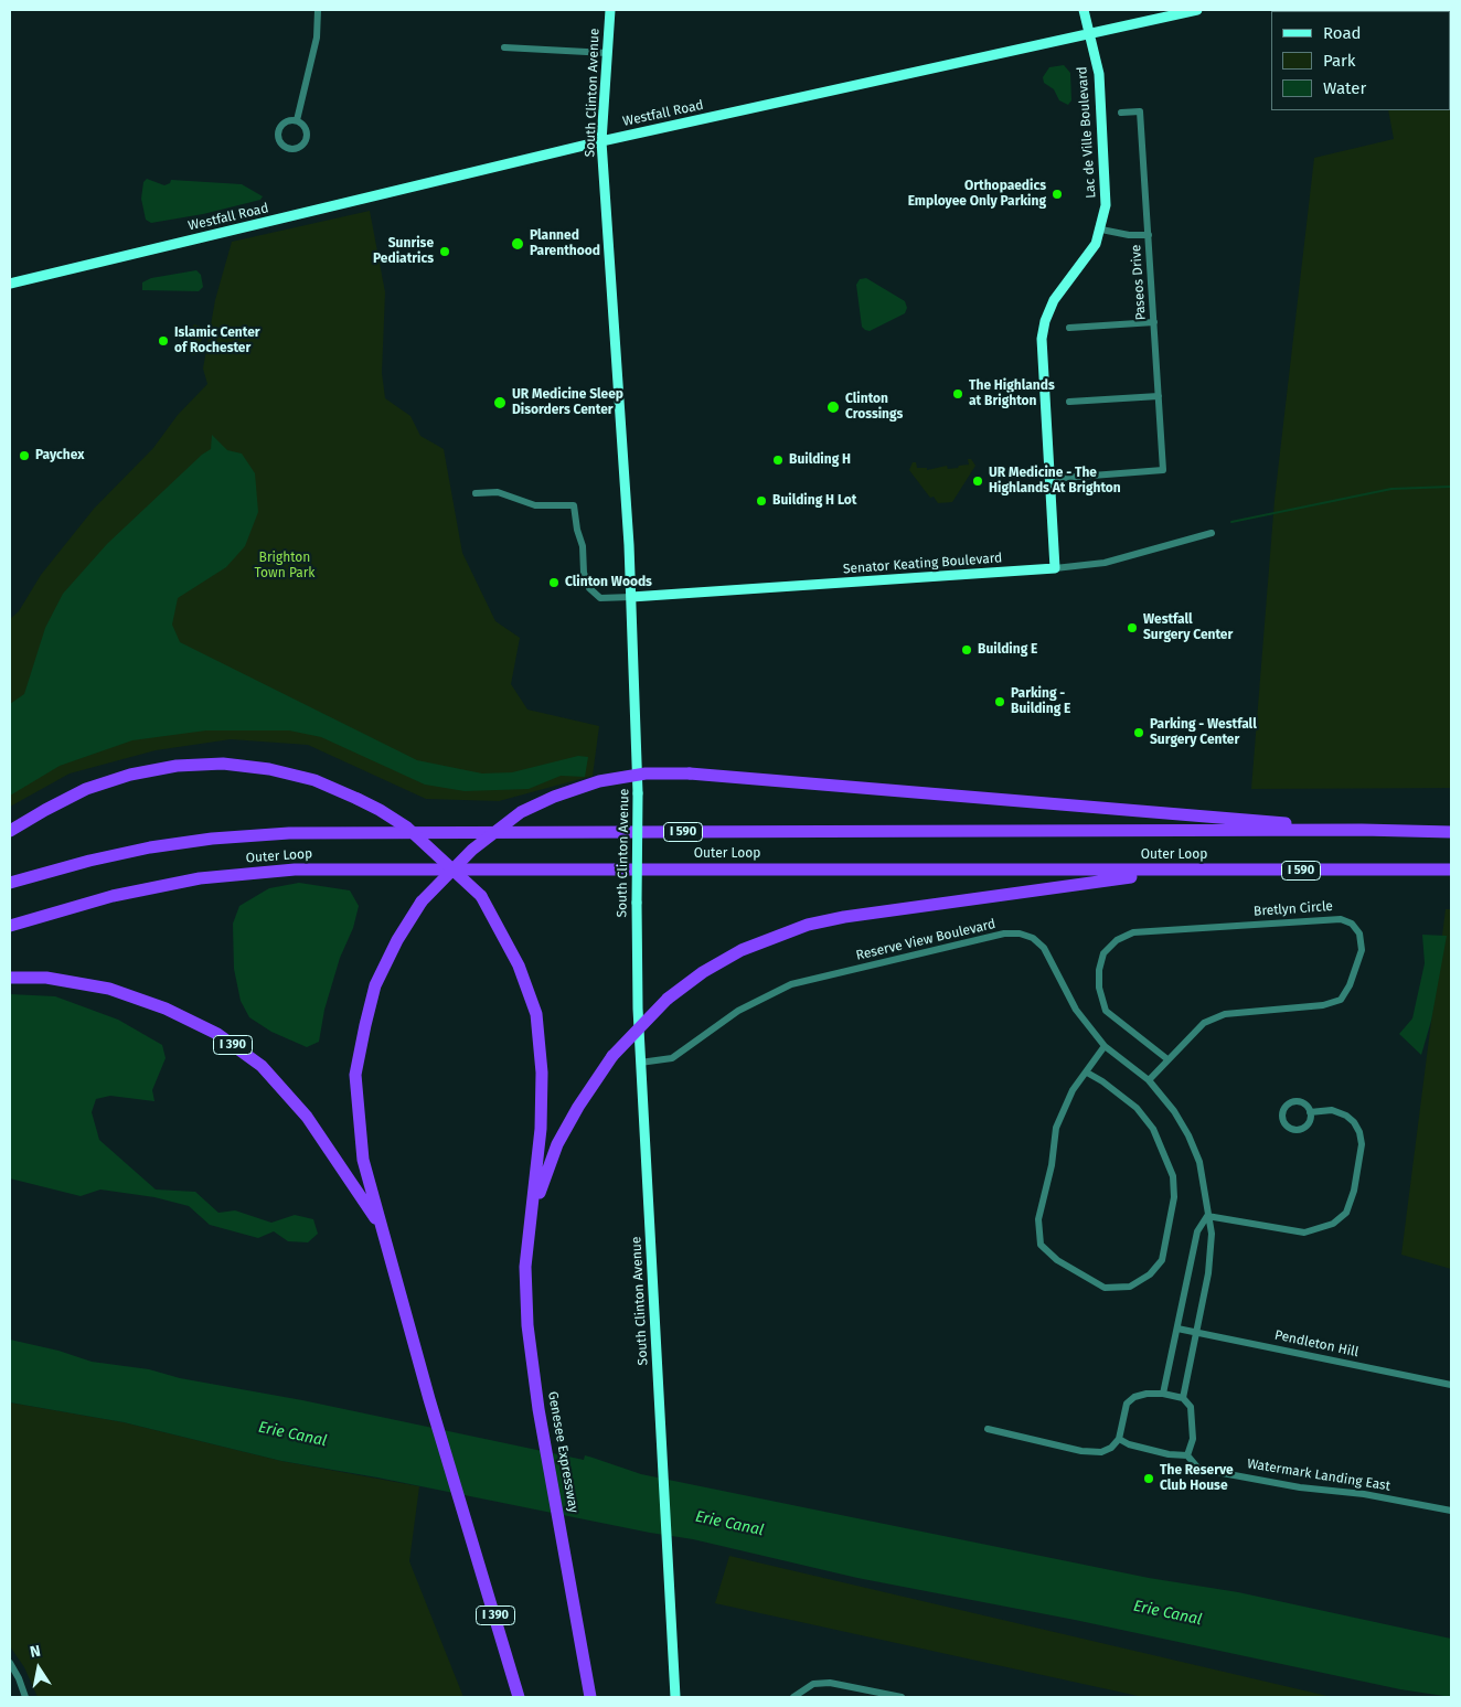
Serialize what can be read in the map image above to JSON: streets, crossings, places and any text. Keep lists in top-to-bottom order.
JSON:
{
  "streets": {
    "highway": [
      "I 590",
      "Outer Loop",
      "I 390",
      "Genesee Expressway"
    ],
    "street": [
      "South Clinton Avenue",
      "Westfall Road",
      "Lac de Ville Boulevard",
      "Paseos Drive",
      "Senator Keating Boulevard",
      "Bretlyn Circle",
      "Reserve View Boulevard",
      "Pendleton Hill",
      "Watermark Landing East"
    ]
  },
  "crossings": [
    ["South Clinton Avenue", "Westfall Road"],
    ["South Clinton Avenue", "Senator Keating Boulevard"],
    ["South Clinton Avenue", "Reserve View Boulevard"],
    ["Westfall Road", "Lac de Ville Boulevard"],
    ["Lac de Ville Boulevard", "Paseos Drive"],
    ["Lac de Ville Boulevard", "Senator Keating Boulevard"],
    ["Bretlyn Circle", "Reserve View Boulevard"],
    ["Reserve View Boulevard", "Pendleton Hill"],
    ["Reserve View Boulevard", "Watermark Landing East"]
  ],
  "water": ["Erie Canal"],
  "parks": ["Brighton Town Park"],
  "places": [
    "Orthopaedics Employee Only Parking",
    "Planned Parenthood",
    "Sunrise Pediatrics",
    "Islamic Center of Rochester",
    "The Highlands at Brighton",
    "UR Medicine Sleep Disorders Center",
    "Clinton Crossings",
    "Paychex",
    "Building H",
    "UR Medicine - The Highlands At Brighton",
    "Building H Lot",
    "Clinton Woods",
    "Westfall Surgery Center",
    "Building E",
    "Parking - Building E",
    "Parking - Westfall Surgery Center",
    "The Reserve Club House"
  ],
  "legend": ["Road", "Park", "Water"],
  "north": "top"
}
